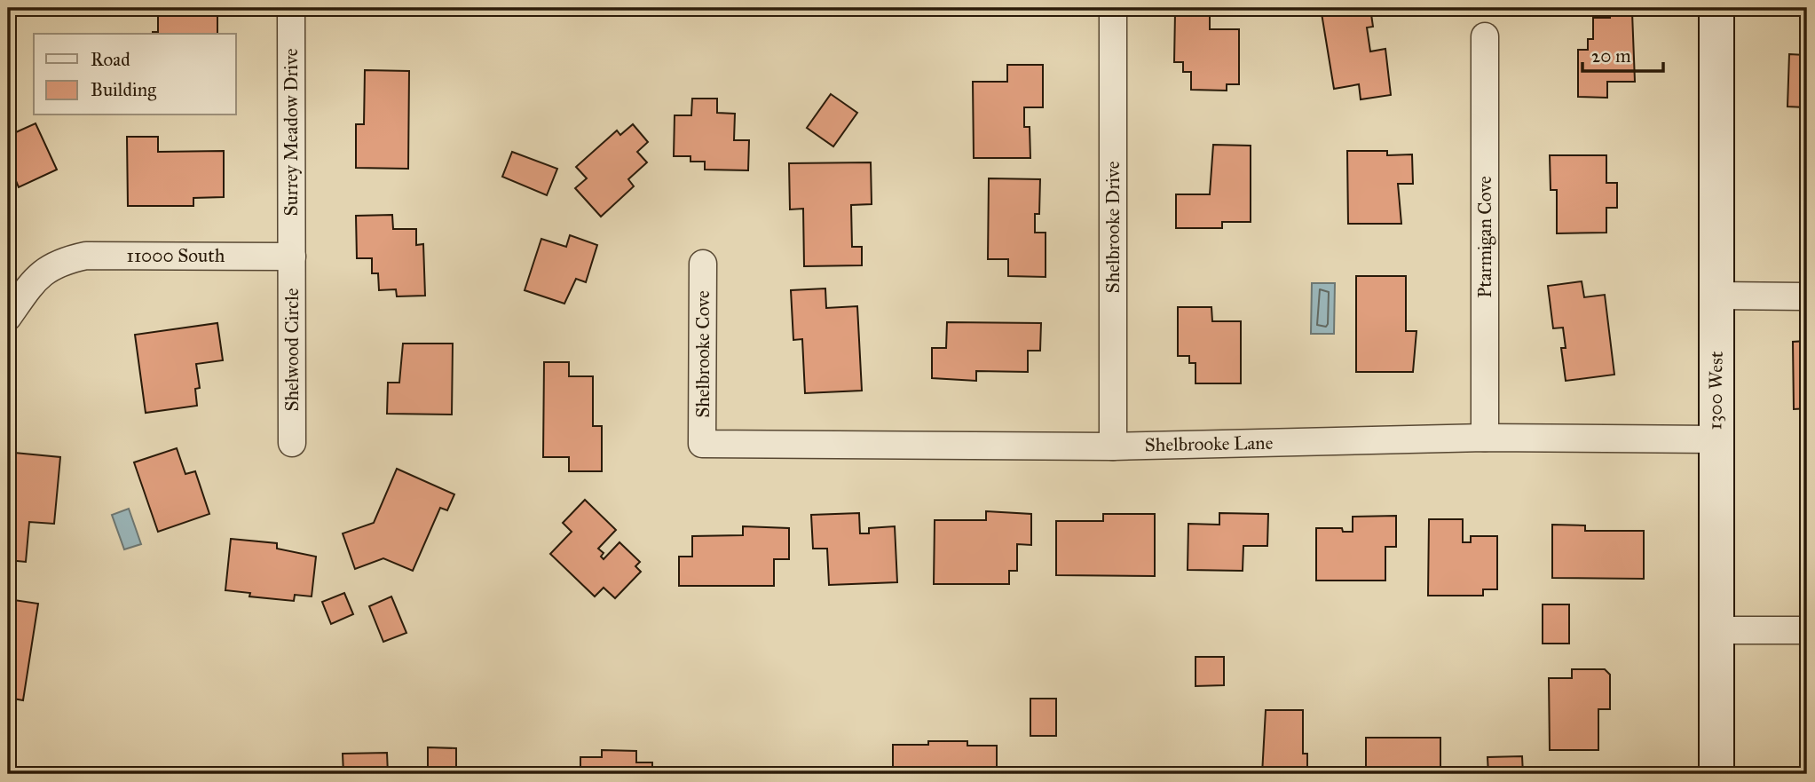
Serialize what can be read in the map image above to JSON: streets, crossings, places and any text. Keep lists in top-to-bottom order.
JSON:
{
  "streets": {
    "street": [
      "Surrey Meadow Drive",
      "Shelbrooke Drive",
      "Ptarmigan Cove",
      "11000 South",
      "Shelwood Circle",
      "Shelbrooke Cove",
      "1300 West",
      "Shelbrooke Lane"
    ]
  },
  "crossings": [
    ["Surrey Meadow Drive", "11000 South"],
    ["Surrey Meadow Drive", "Shelwood Circle"],
    ["Shelbrooke Drive", "Shelbrooke Lane"],
    ["Ptarmigan Cove", "Shelbrooke Lane"],
    ["11000 South", "Shelwood Circle"],
    ["Shelbrooke Cove", "Shelbrooke Lane"],
    ["1300 West", "Shelbrooke Lane"]
  ],
  "legend": ["Road", "Building"],
  "scale_bar": "20 m"
}
